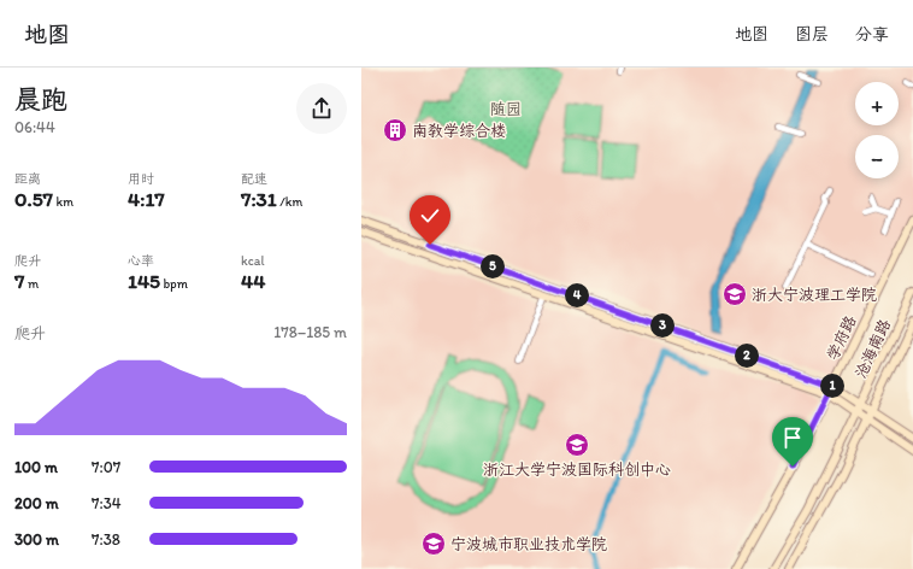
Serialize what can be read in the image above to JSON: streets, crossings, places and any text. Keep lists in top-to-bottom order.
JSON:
{
  "streets": {
    "main road": ["学府路", "沧海南路"]
  },
  "parks": ["随园"],
  "places": {
    "building": ["南教学综合楼"],
    "school or university": ["浙大宁波理工学院", "浙江大学宁波国际科创中心", "宁波城市职业技术学院"]
  },
  "page": {
    "header": "地图",
    "nav": ["地图", "图层", "分享"],
    "heading": ["晨跑", "06:44"],
    "map_buttons": ["+", "−"],
    "stats": [
      ["距离", "0.57 km"],
      ["用时", "4:17"],
      ["配速", "7:31 /km"],
      ["爬升", "7 m"],
      ["心率", "145 bpm"],
      ["kcal", "44"]
    ],
    "pins": [
      "5",
      "4",
      "3",
      "2",
      "1"
    ],
    "chart": ["爬升", "178–185 m"],
    "list": [
      {
        "name": "100 m",
        "note": "7:07"
      },
      {
        "name": "200 m",
        "note": "7:34"
      },
      {
        "name": "300 m",
        "note": "7:38"
      }
    ]
  }
}
